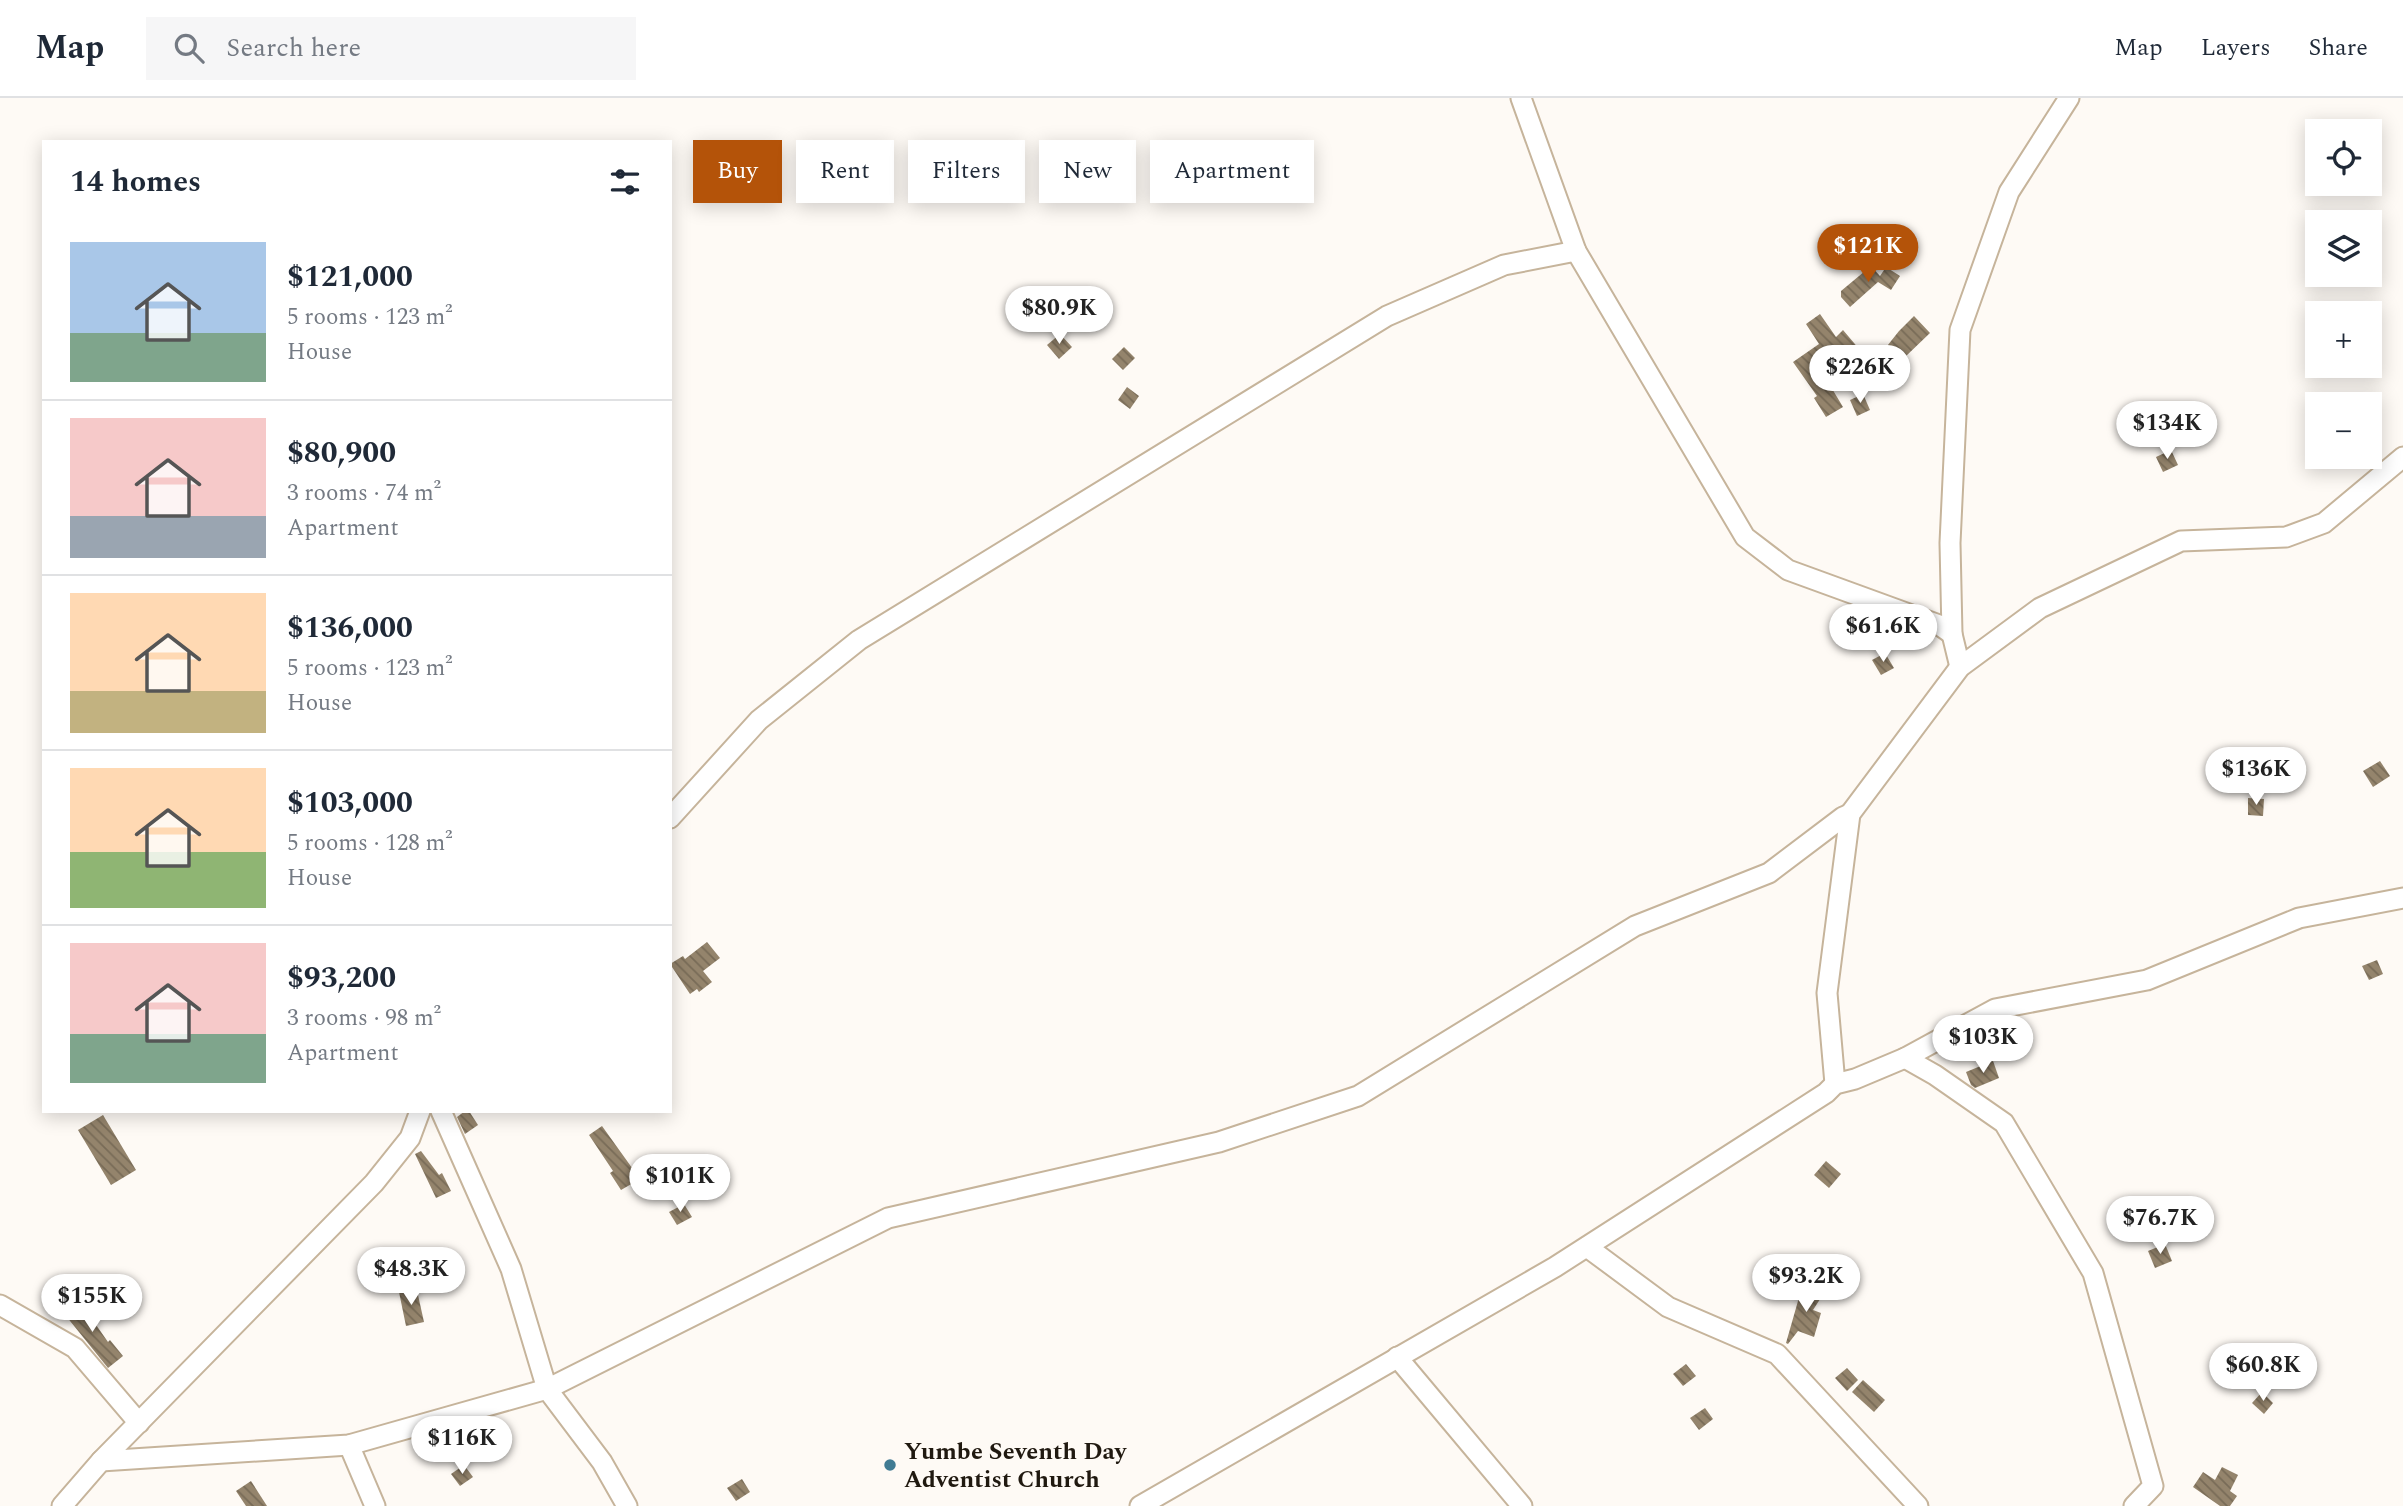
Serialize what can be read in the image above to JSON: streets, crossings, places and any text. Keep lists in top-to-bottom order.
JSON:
{
  "places": ["Yumbe Seventh Day Adventist Church"],
  "page": {
    "header": "Map",
    "search": "Search here",
    "nav": ["Map", "Layers", "Share"],
    "map_buttons": ["+", "−"],
    "chip": [
      "Buy",
      "Rent",
      "Filters",
      "New",
      "Apartment"
    ],
    "heading": "14 homes",
    "price": [
      "$121K",
      "$80.9K",
      "$226K",
      "$134K",
      "$61.6K",
      "$136K",
      "$103K",
      "$101K",
      "$76.7K",
      "$48.3K",
      "$93.2K",
      "$155K",
      "$60.8K",
      "$116K"
    ],
    "list": [
      {
        "name": "$121,000",
        "note": "5 rooms · 123 m² · House"
      },
      {
        "name": "$80,900",
        "note": "3 rooms · 74 m² · Apartment"
      },
      {
        "name": "$136,000",
        "note": "5 rooms · 123 m² · House"
      },
      {
        "name": "$103,000",
        "note": "5 rooms · 128 m² · House"
      },
      {
        "name": "$93,200",
        "note": "3 rooms · 98 m² · Apartment"
      }
    ]
  }
}
